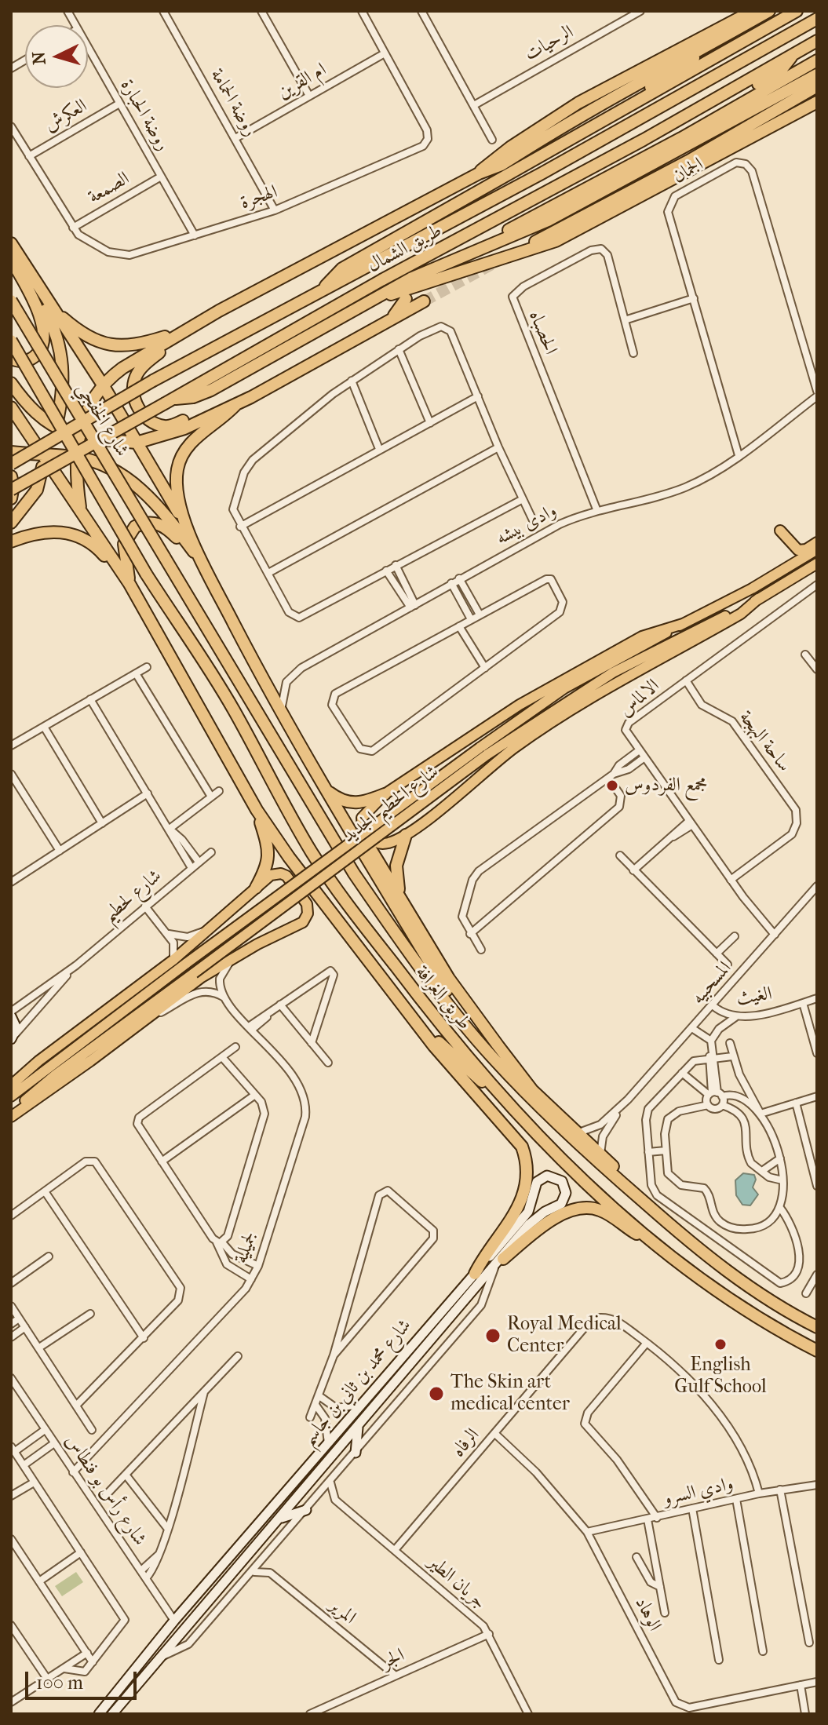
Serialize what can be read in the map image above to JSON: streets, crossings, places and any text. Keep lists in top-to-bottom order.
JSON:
{
  "streets": {
    "highway": ["طريق الشمال", "شارع الخفجي", "طريق الغرافة"],
    "main road": ["شارع الحطيم الجديد", "شارع محمد بن ثاني بن جاسم"],
    "street": [
      "الرحيات",
      "ام القرين",
      "روضة الحمامة",
      "روضة الحبارة",
      "العكرش",
      "الجمان",
      "الصمعة",
      "الهجرة",
      "الحصباه",
      "وادى بيشه",
      "الالماس",
      "ساحة البهجة",
      "شارع لحطيم",
      "المسحبيه",
      "الغيث",
      "لجميلية",
      "الرفاه",
      "شارع رأس بو فنطاس",
      "وادي السرو",
      "جريان الطير",
      "المرير",
      "الوهاد",
      "الجر"
    ]
  },
  "crossings": [
    ["ام القرين", "روضة الحمامة"],
    ["ام القرين", "الهجرة"],
    ["روضة الحمامة", "الهجرة"],
    ["روضة الحبارة", "العكرش"],
    ["روضة الحبارة", "الصمعة"],
    ["روضة الحبارة", "الهجرة"],
    ["العكرش", "الهجرة"],
    ["الجمان", "وادى بيشه"],
    ["الصمعة", "الهجرة"],
    ["الحصباه", "وادى بيشه"],
    ["شارع الخفجي", "طريق الغرافة"],
    ["الالماس", "ساحة البهجة"],
    ["الالماس", "المسحبيه"],
    ["المسحبيه", "الغيث"],
    ["لجميلية", "شارع رأس بو فنطاس"],
    ["شارع محمد بن ثاني بن جاسم", "شارع رأس بو فنطاس"],
    ["الرفاه", "وادي السرو"],
    ["الرفاه", "جريان الطير"],
    ["الرفاه", "الوهاد"],
    ["وادي السرو", "الوهاد"],
    ["جريان الطير", "الجر"],
    ["المرير", "الجر"]
  ],
  "places": [
    "مجمع الفردوس",
    "Royal Medical Center",
    "English Gulf School",
    "The Skin art medical center"
  ],
  "scale_bar": "100 m",
  "north": "left"
}
